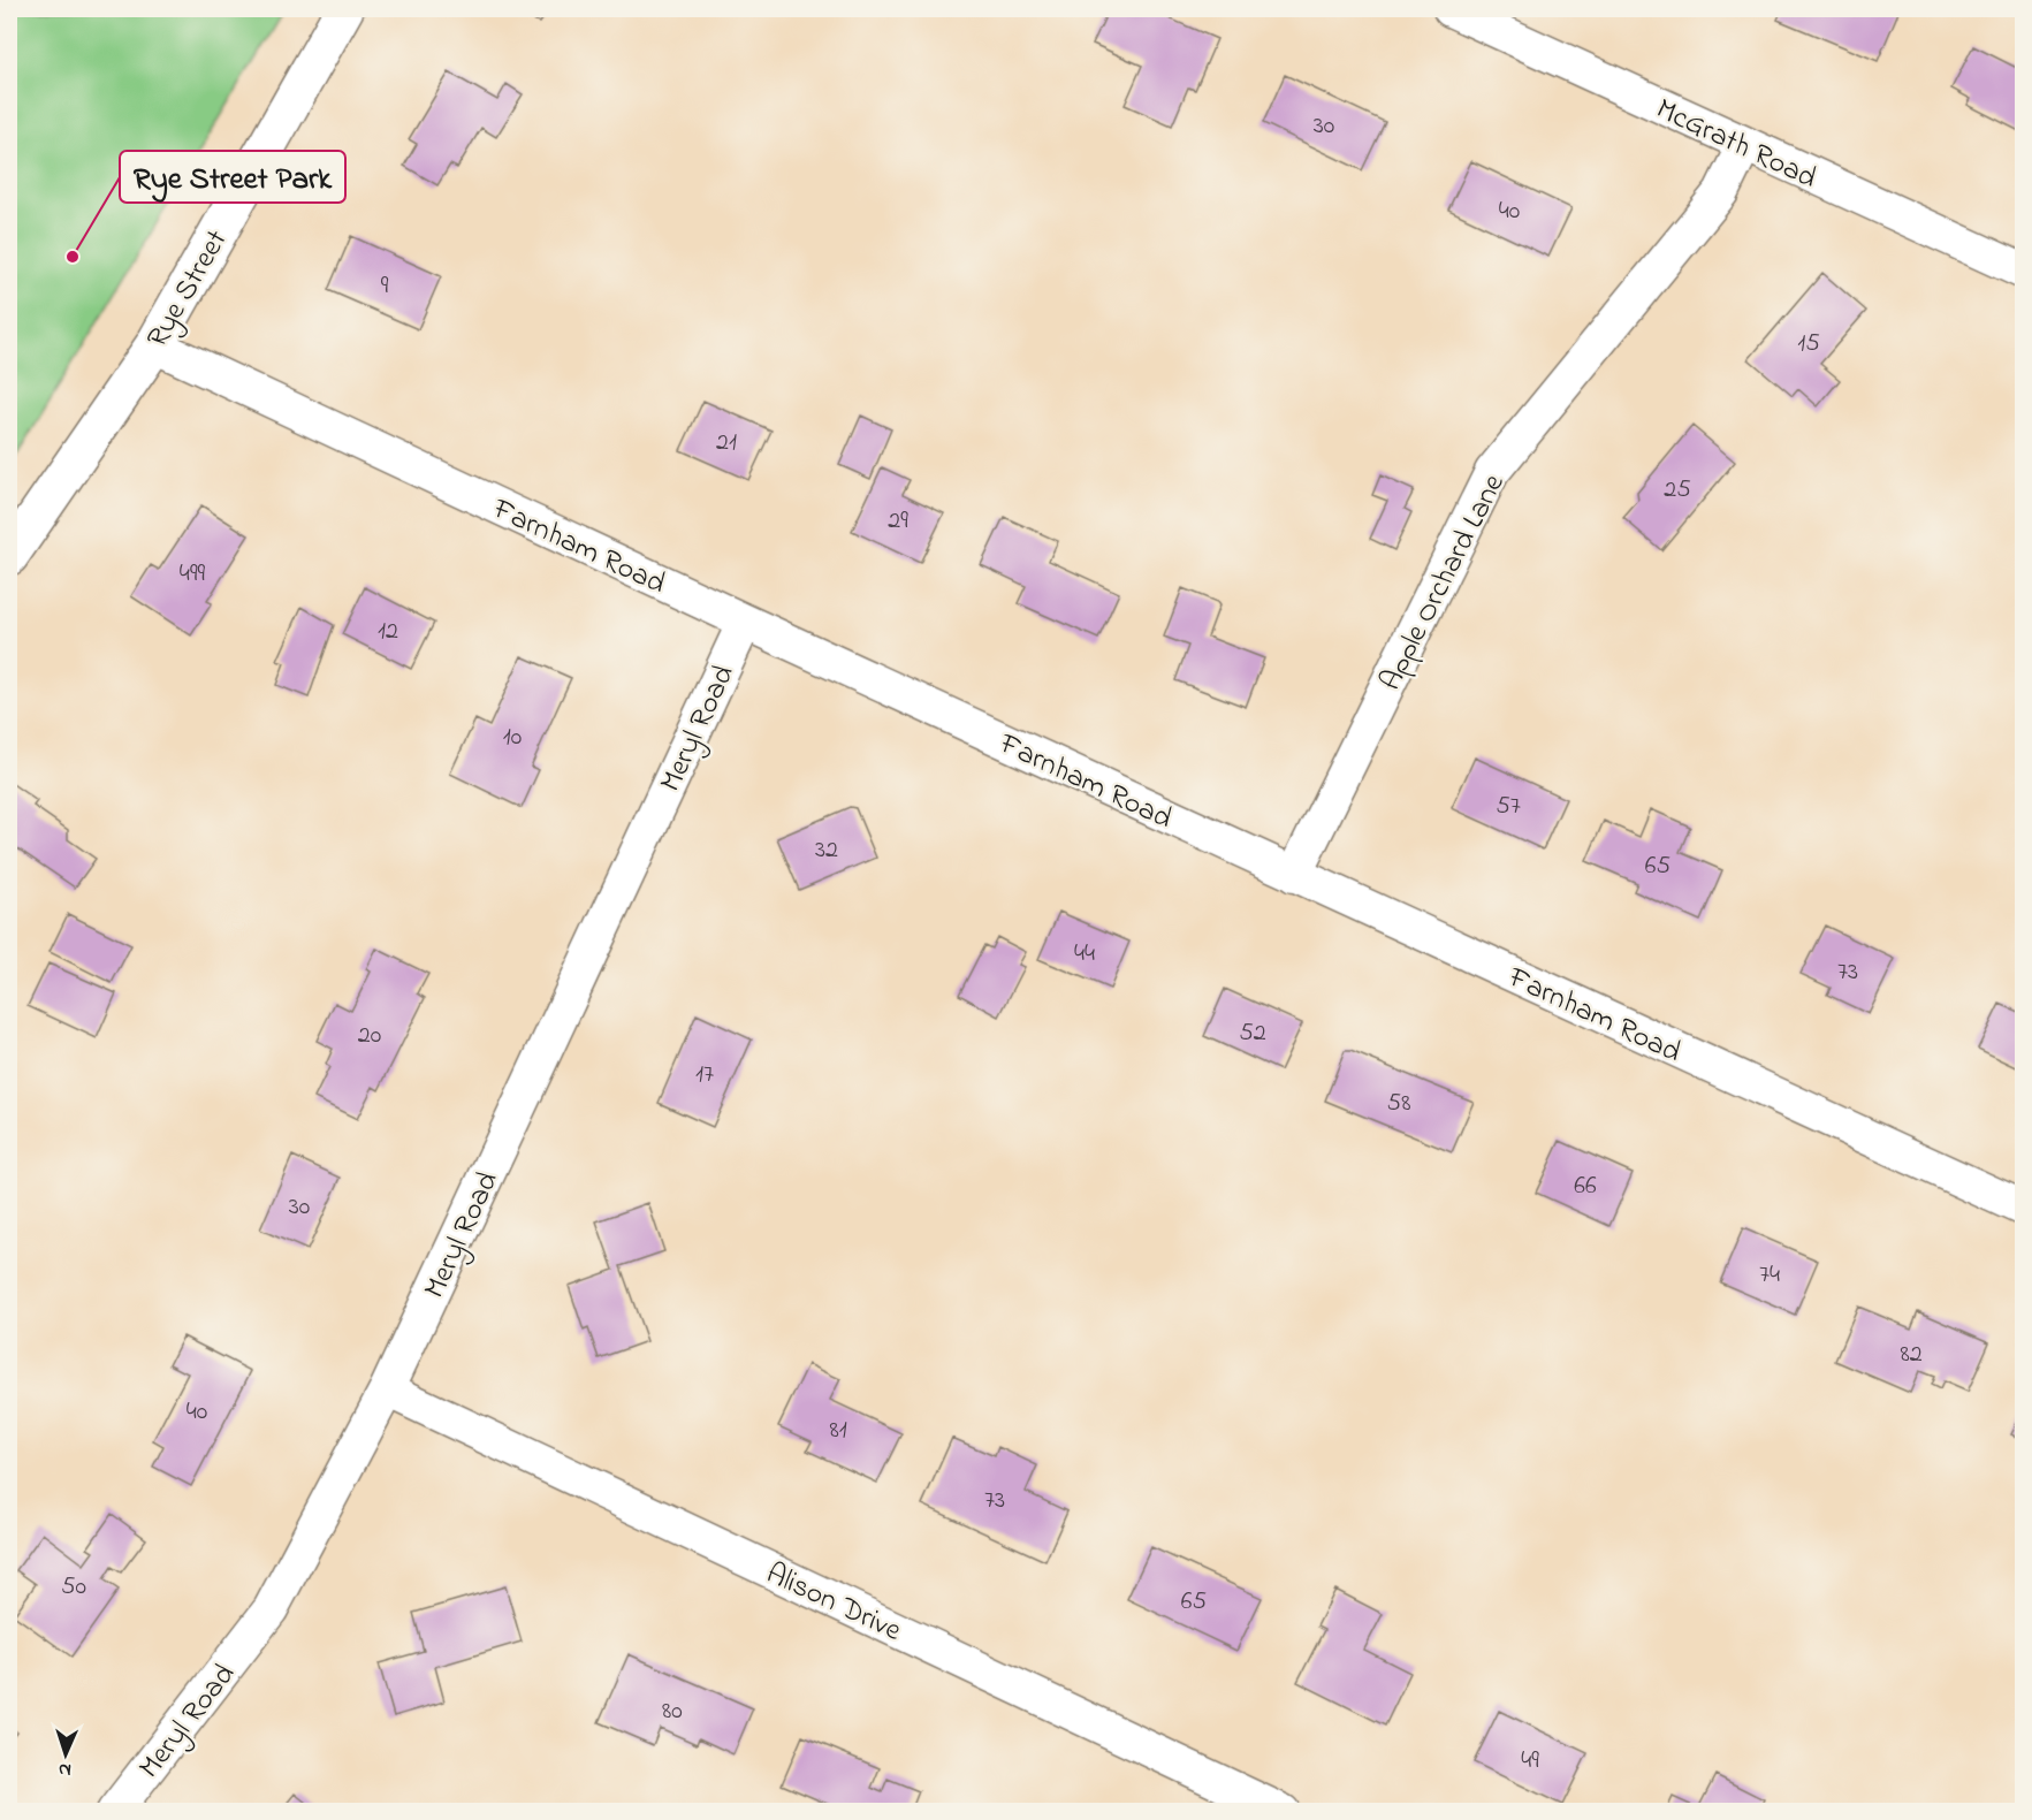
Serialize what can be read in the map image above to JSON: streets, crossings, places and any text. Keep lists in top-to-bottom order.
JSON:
{
  "streets": {
    "street": [
      "McGrath Road",
      "Rye Street",
      "Farnham Road",
      "Apple Orchard Lane",
      "Meryl Road",
      "Alison Drive"
    ]
  },
  "crossings": [
    ["McGrath Road", "Apple Orchard Lane"],
    ["Rye Street", "Farnham Road"],
    ["Farnham Road", "Apple Orchard Lane"],
    ["Farnham Road", "Meryl Road"],
    ["Meryl Road", "Alison Drive"]
  ],
  "places": ["Rye Street Park"],
  "house_numbers": [
    "30",
    "40",
    "9",
    "15",
    "21",
    "25",
    "29",
    "499",
    "12",
    "10",
    "57",
    "32",
    "65",
    "44",
    "73",
    "52",
    "20",
    "17",
    "58",
    "66",
    "30",
    "74",
    "82",
    "40",
    "81",
    "73",
    "50",
    "65",
    "80",
    "49"
  ],
  "north": "bottom"
}
